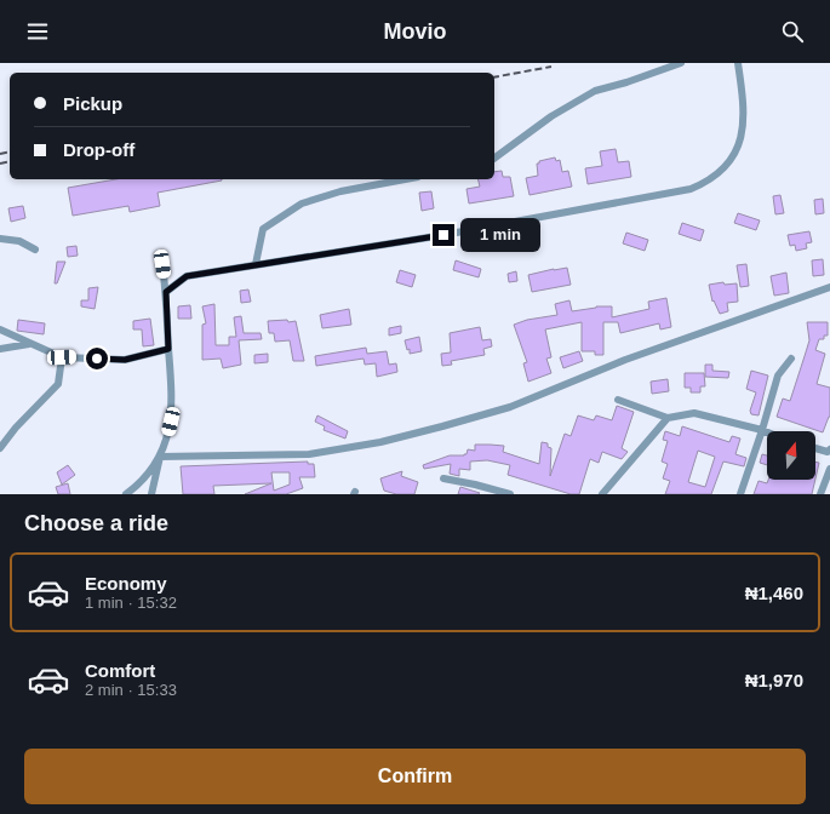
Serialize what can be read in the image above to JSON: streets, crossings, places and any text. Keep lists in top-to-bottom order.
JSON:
{
  "north": "top",
  "page": {
    "header": "Movio",
    "banner": ["Pickup", "Drop-off"],
    "bubble": "1 min",
    "heading": "Choose a ride",
    "list": [
      {
        "name": "Economy",
        "note": "1 min · 15:32",
        "value": "₦1,460"
      },
      {
        "name": "Comfort",
        "note": "2 min · 15:33",
        "value": "₦1,970"
      }
    ],
    "buttons": "Confirm"
  }
}
